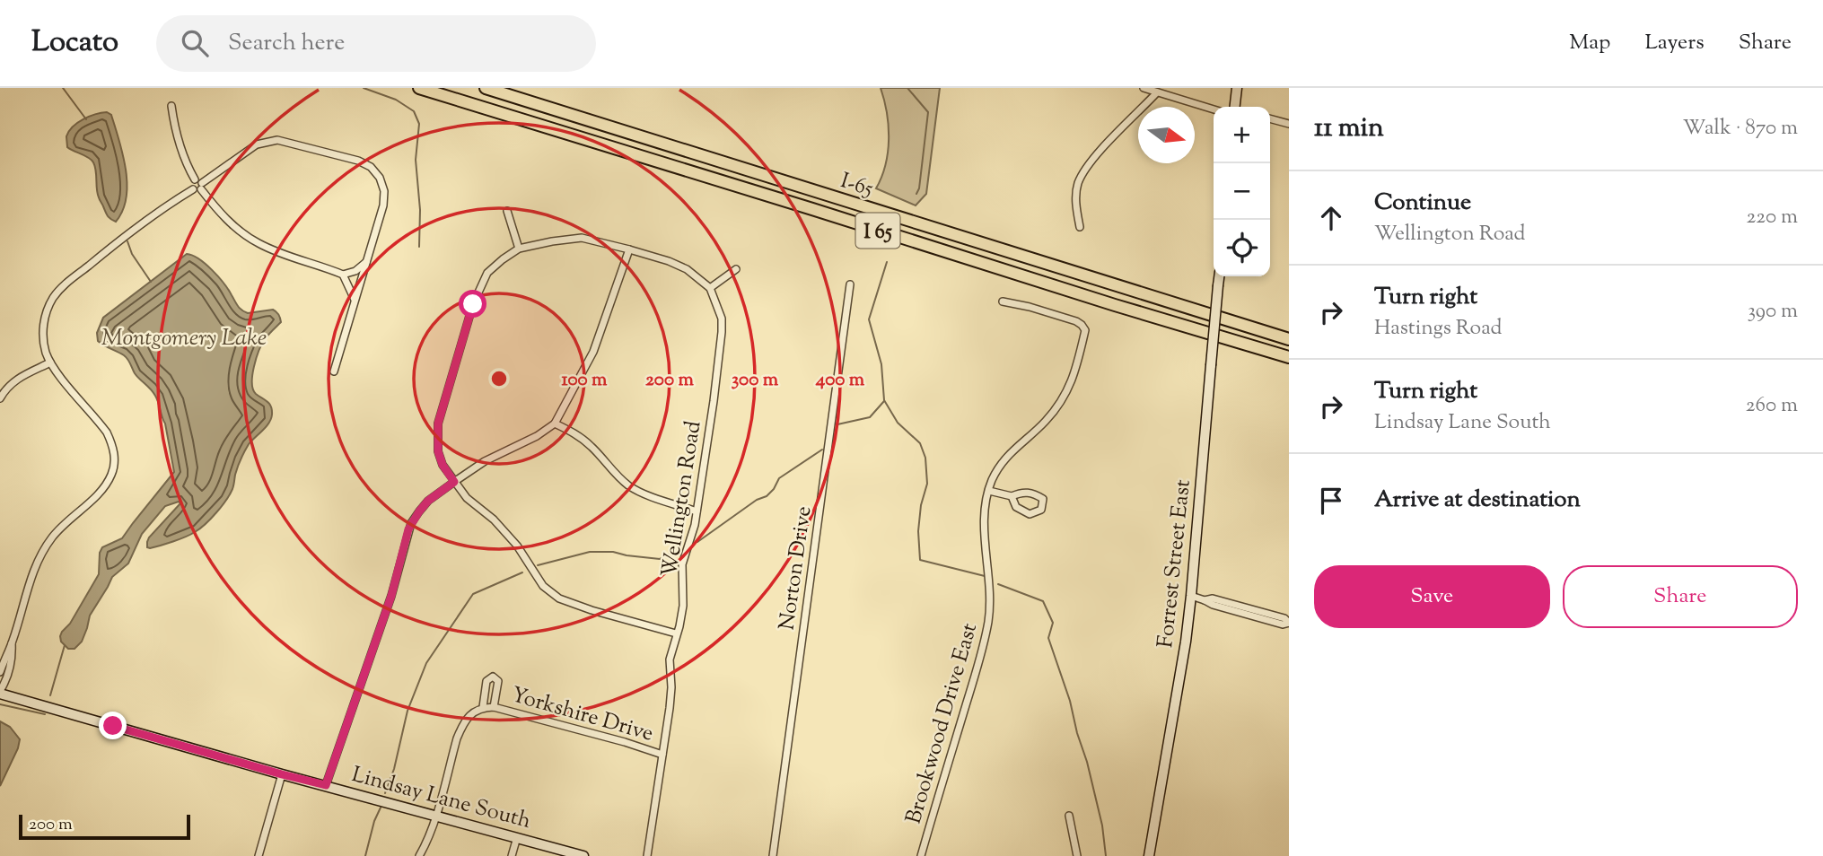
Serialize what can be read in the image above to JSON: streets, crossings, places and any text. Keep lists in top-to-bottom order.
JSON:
{
  "streets": {
    "highway": ["I-65", "I 65"],
    "street": [
      "Wellington Road",
      "Forrest Street East",
      "Norton Drive",
      "Yorkshire Drive",
      "Brookwood Drive East",
      "Lindsay Lane South"
    ]
  },
  "crossings": [
    ["Wellington Road", "Yorkshire Drive"],
    ["Yorkshire Drive", "Lindsay Lane South"]
  ],
  "water": ["Montgomery Lake"],
  "scale_bar": "200 m",
  "north": "right",
  "page": {
    "header": "Locato",
    "search": "Search here",
    "nav": ["Map", "Layers", "Share"],
    "heading": ["11 min", "Walk · 870 m"],
    "map_buttons": ["+", "−"],
    "list": [
      ["Continue", "Wellington Road", "220 m"],
      ["Turn right", "Hastings Road", "390 m"],
      ["Turn right", "Lindsay Lane South", "260 m"],
      "Arrive at destination"
    ],
    "buttons": ["Save", "Share"],
    "scale": "200 m"
  },
  "rings": [
    "100 m",
    "200 m",
    "300 m",
    "400 m"
  ]
}
